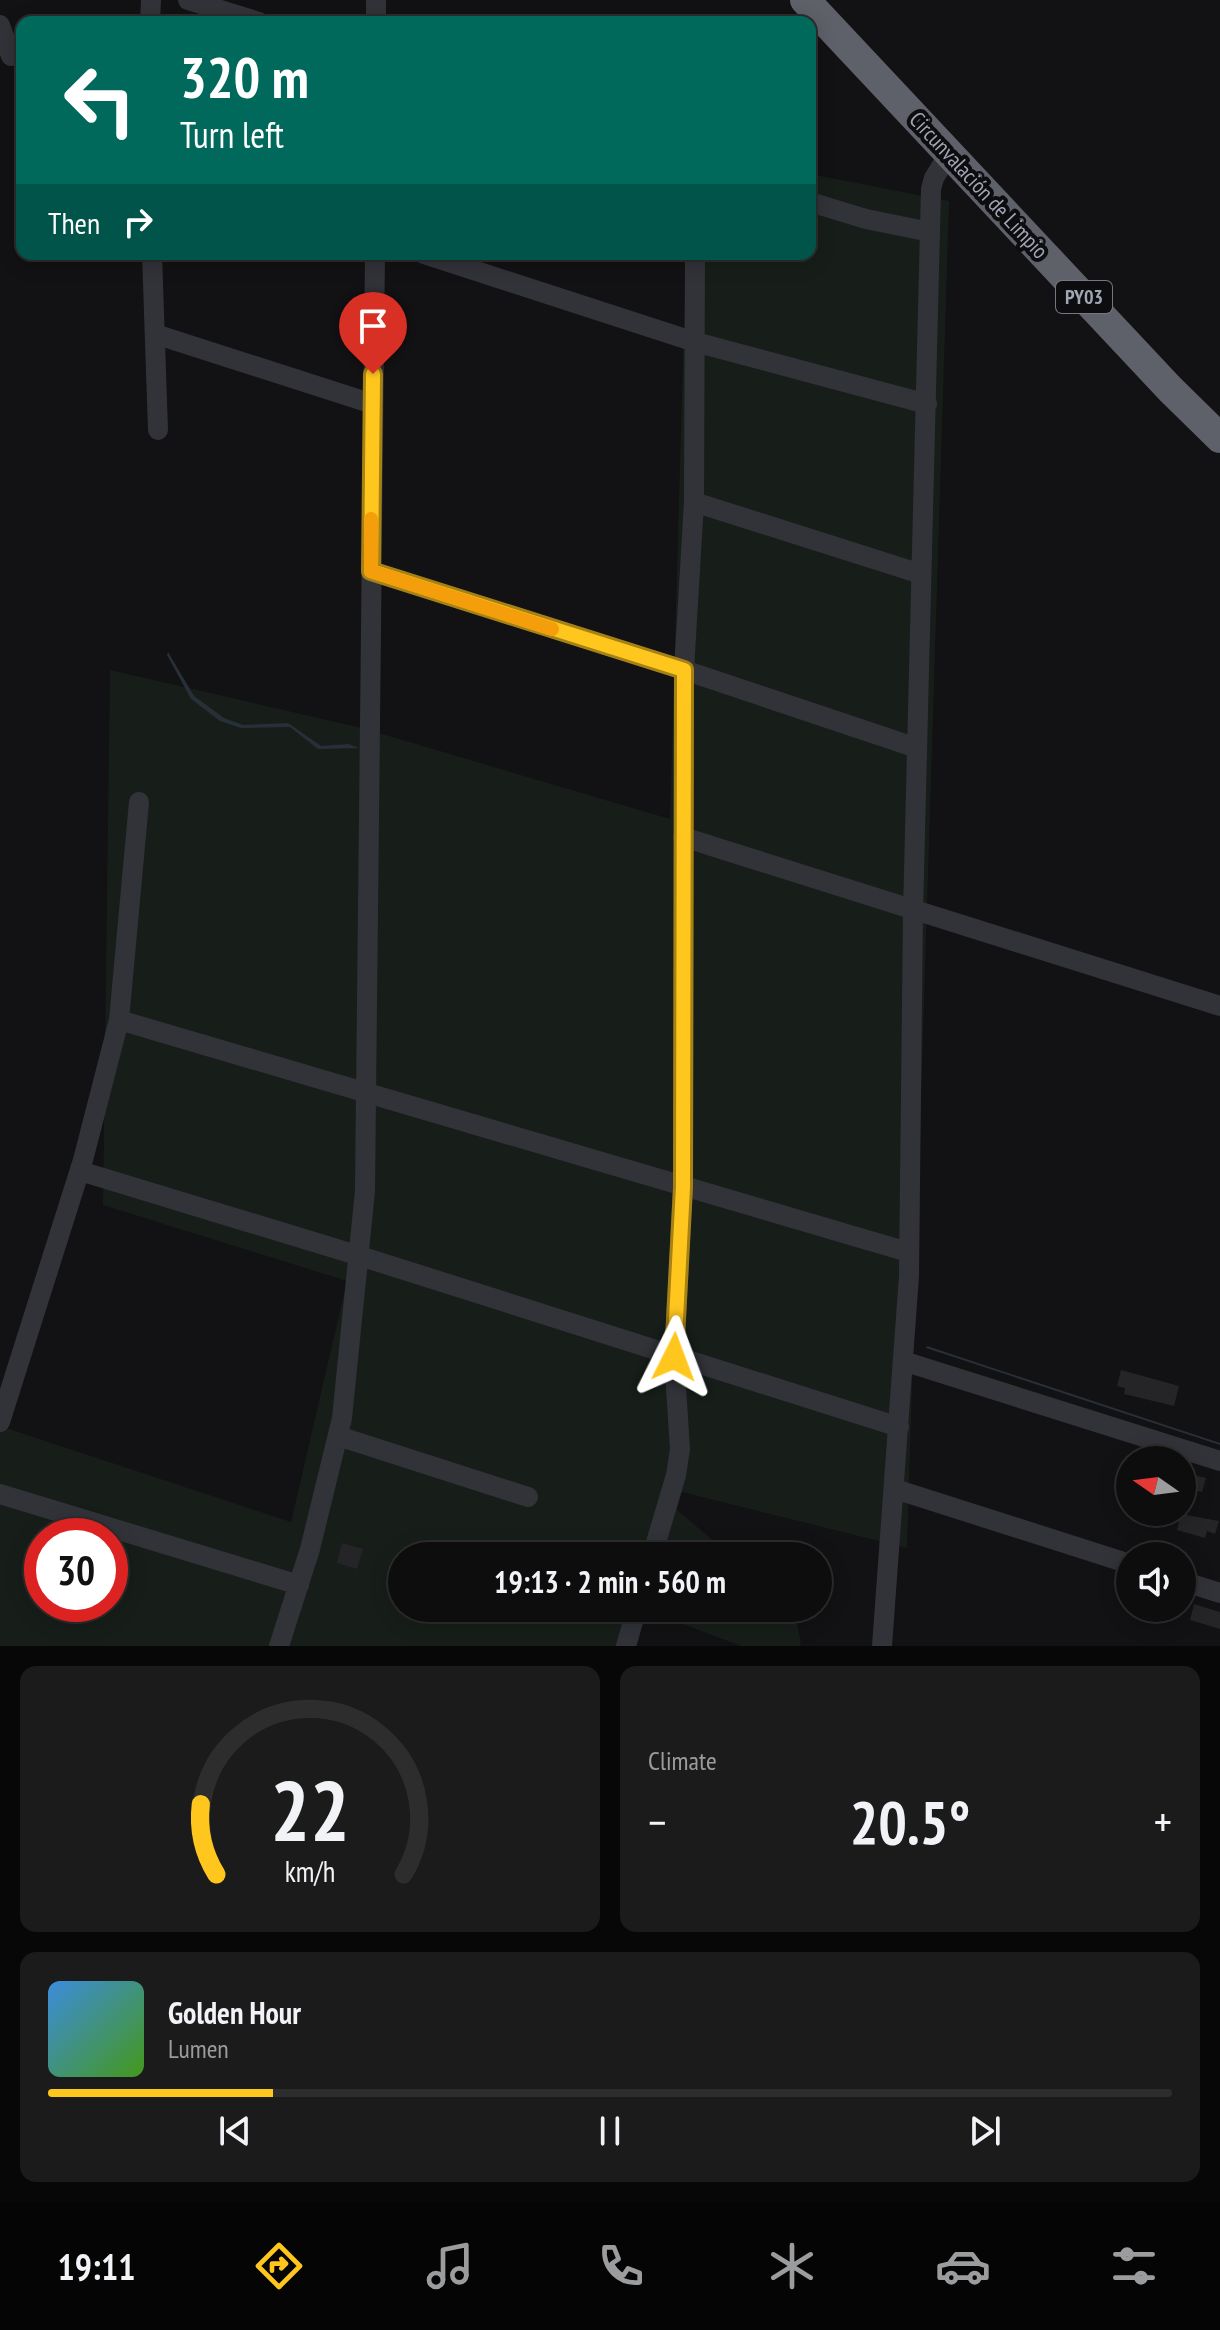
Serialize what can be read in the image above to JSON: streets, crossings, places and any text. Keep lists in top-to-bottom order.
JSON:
{
  "streets": {
    "highway": ["Circunvalación de Limpio", "PY03"]
  },
  "north": "left",
  "page": {
    "turn": ["320 m", "Turn left"],
    "then": "Then",
    "limit": "30",
    "trip": "19:13 · 2 min · 560 m",
    "tile": "Climate",
    "heat": ["−", "20.5°", "+"],
    "song": ["Golden Hour", "Lumen"],
    "tabs": "19:11",
    "gauge": ["22", "km/h"]
  }
}
